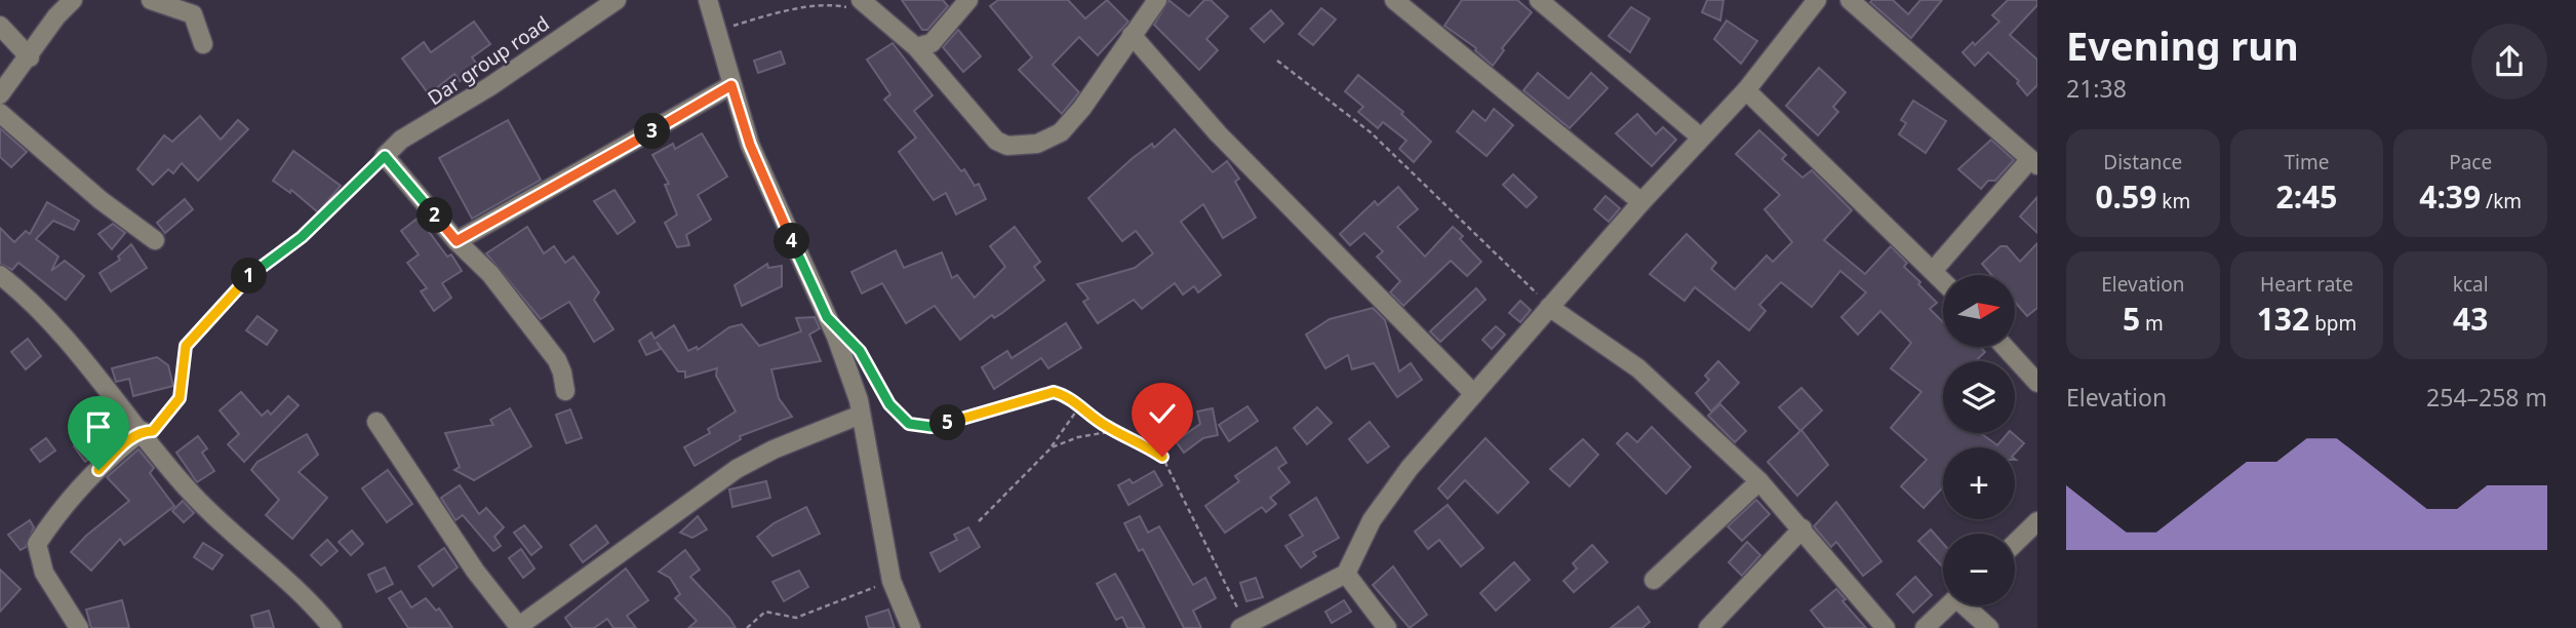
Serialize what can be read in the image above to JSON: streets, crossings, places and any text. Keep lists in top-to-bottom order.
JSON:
{
  "streets": {
    "street": ["Dar group road"]
  },
  "north": "right",
  "page": {
    "heading": ["Evening run", "21:38"],
    "pins": [
      "3",
      "2",
      "4",
      "1",
      "5"
    ],
    "stats": [
      ["Distance", "0.59 km"],
      ["Time", "2:45"],
      ["Pace", "4:39 /km"],
      ["Elevation", "5 m"],
      ["Heart rate", "132 bpm"],
      ["kcal", "43"]
    ],
    "map_buttons": ["+", "−"],
    "chart": ["Elevation", "254–258 m"]
  }
}
